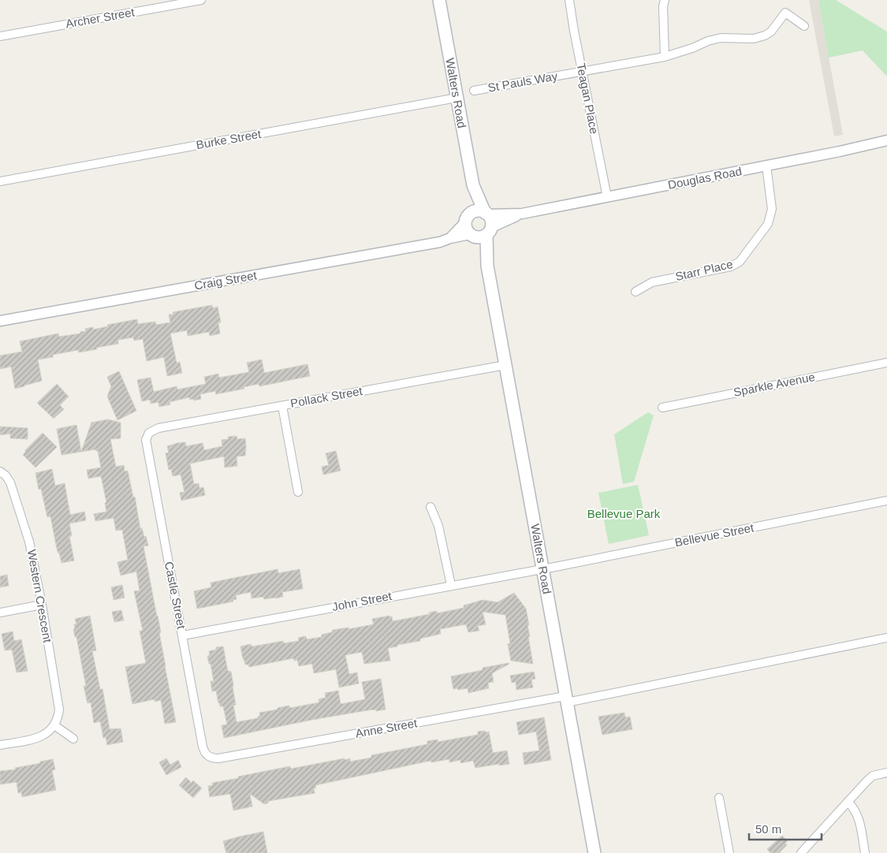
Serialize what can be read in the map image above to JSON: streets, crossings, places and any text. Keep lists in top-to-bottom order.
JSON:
{
  "streets": {
    "main road": ["Walters Road"],
    "street": [
      "Archer Street",
      "St Pauls Way",
      "Teagan Place",
      "Burke Street",
      "Douglas Road",
      "Starr Place",
      "Craig Street",
      "Sparkle Avenue",
      "Pollack Street",
      "Bellevue Street",
      "Castle Street",
      "Western Crescent",
      "John Street",
      "Anne Street"
    ]
  },
  "crossings": [
    ["St Pauls Way", "Teagan Place"],
    ["Walters Road", "Burke Street"],
    ["Walters Road", "Douglas Road"],
    ["Walters Road", "Craig Street"],
    ["Walters Road", "Pollack Street"],
    ["Walters Road", "Bellevue Street"],
    ["Walters Road", "John Street"],
    ["Walters Road", "Anne Street"],
    ["Teagan Place", "Douglas Road"],
    ["Douglas Road", "Starr Place"],
    ["Douglas Road", "Craig Street"],
    ["Pollack Street", "Castle Street"],
    ["Bellevue Street", "John Street"],
    ["Castle Street", "John Street"],
    ["Castle Street", "Anne Street"]
  ],
  "parks": ["Bellevue Park"],
  "scale_bar": "50 m"
}
